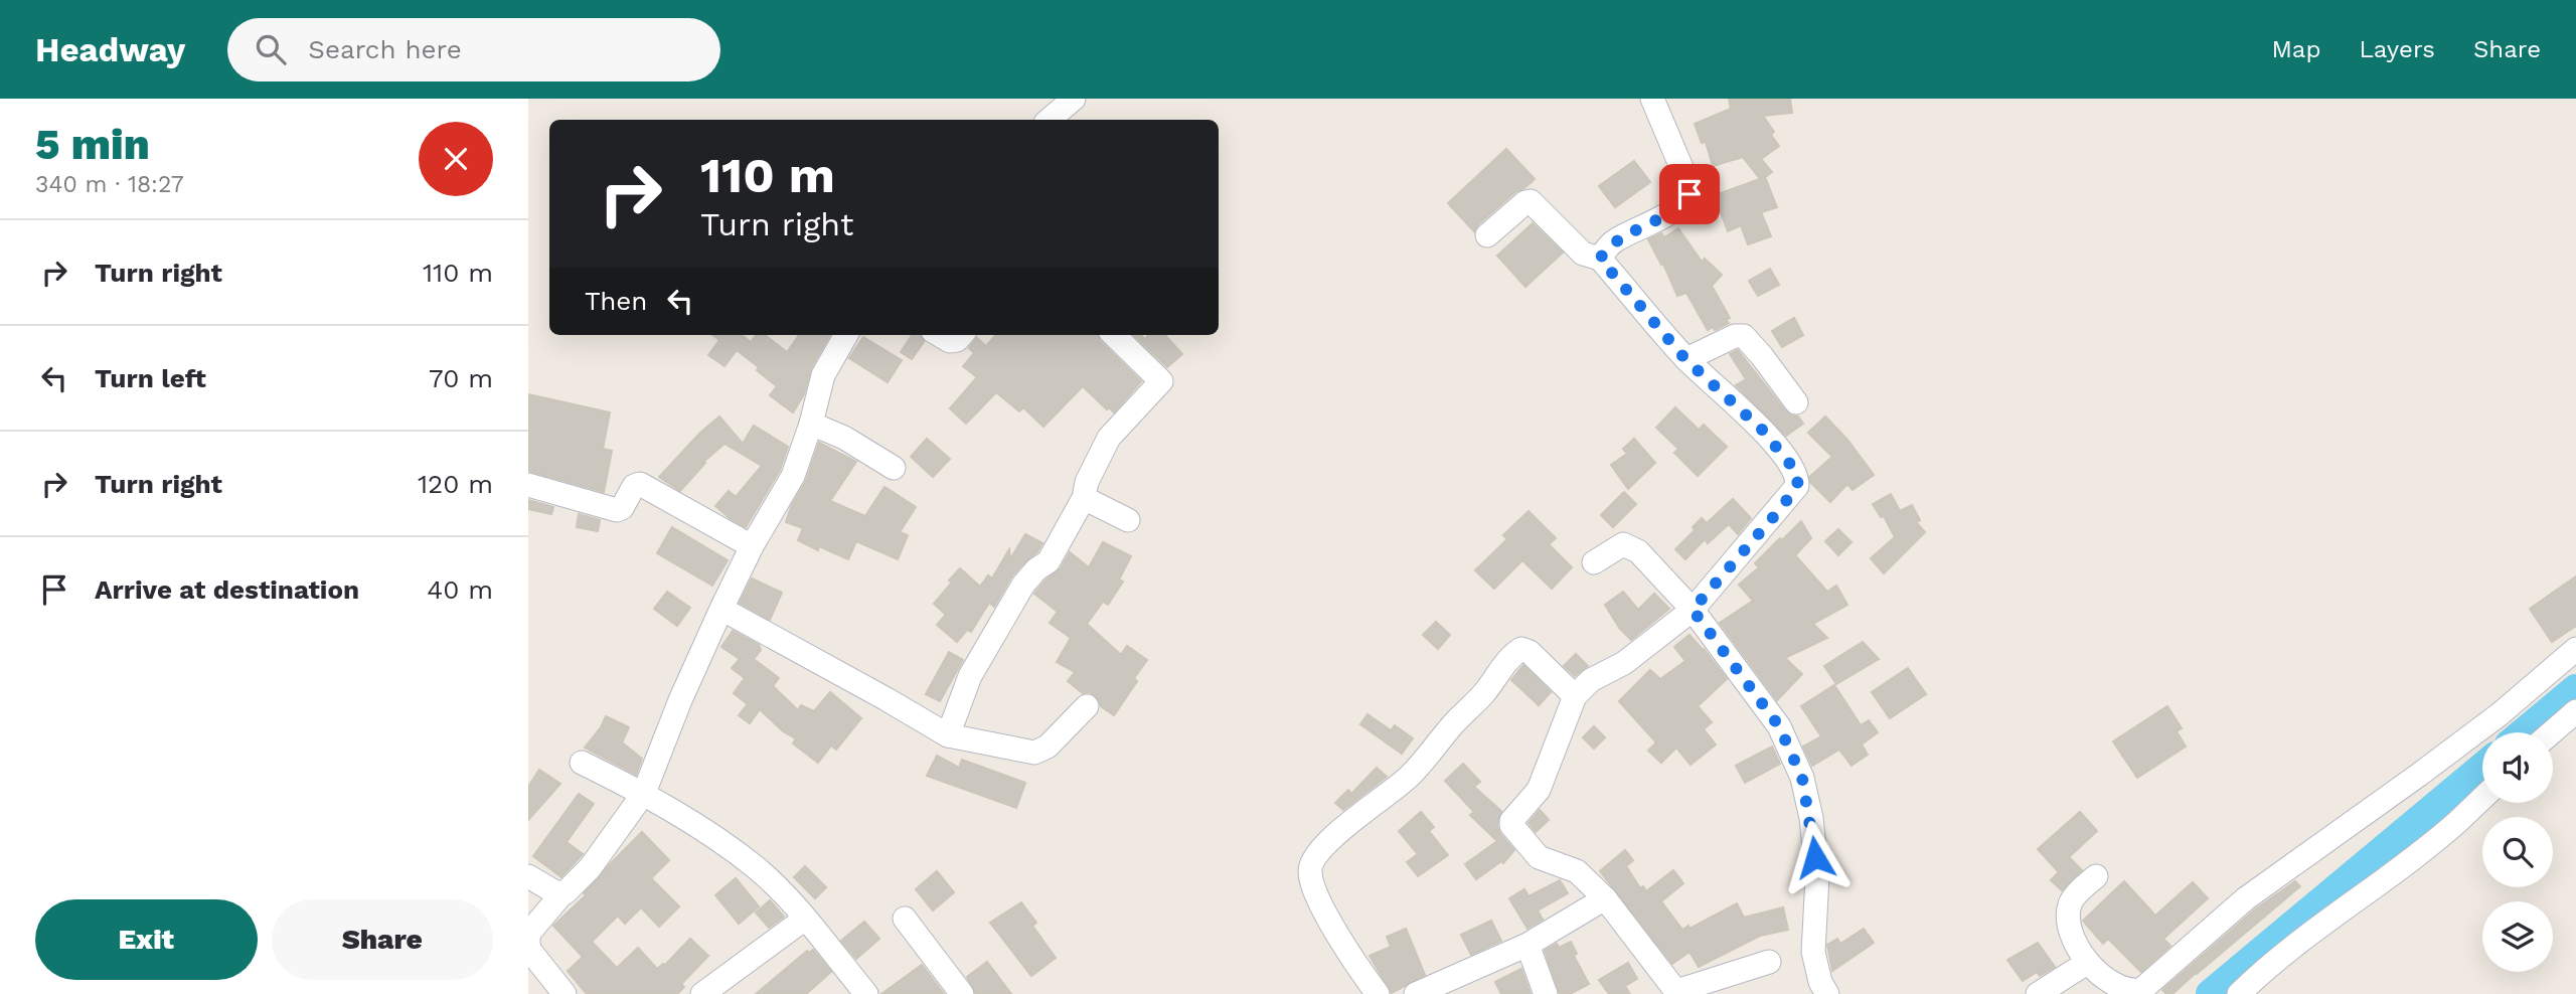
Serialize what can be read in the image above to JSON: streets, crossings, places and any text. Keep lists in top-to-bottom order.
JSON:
{
  "page": {
    "header": "Headway",
    "search": "Search here",
    "nav": ["Map", "Layers", "Share"],
    "heading": ["5 min", "340 m · 18:27"],
    "turn": ["110 m", "Turn right"],
    "list": [
      {
        "name": "Turn right",
        "value": "110 m"
      },
      {
        "name": "Turn left",
        "value": "70 m"
      },
      {
        "name": "Turn right",
        "value": "120 m"
      },
      {
        "name": "Arrive at destination",
        "value": "40 m"
      }
    ],
    "then": "Then",
    "buttons": ["Exit", "Share"]
  }
}
